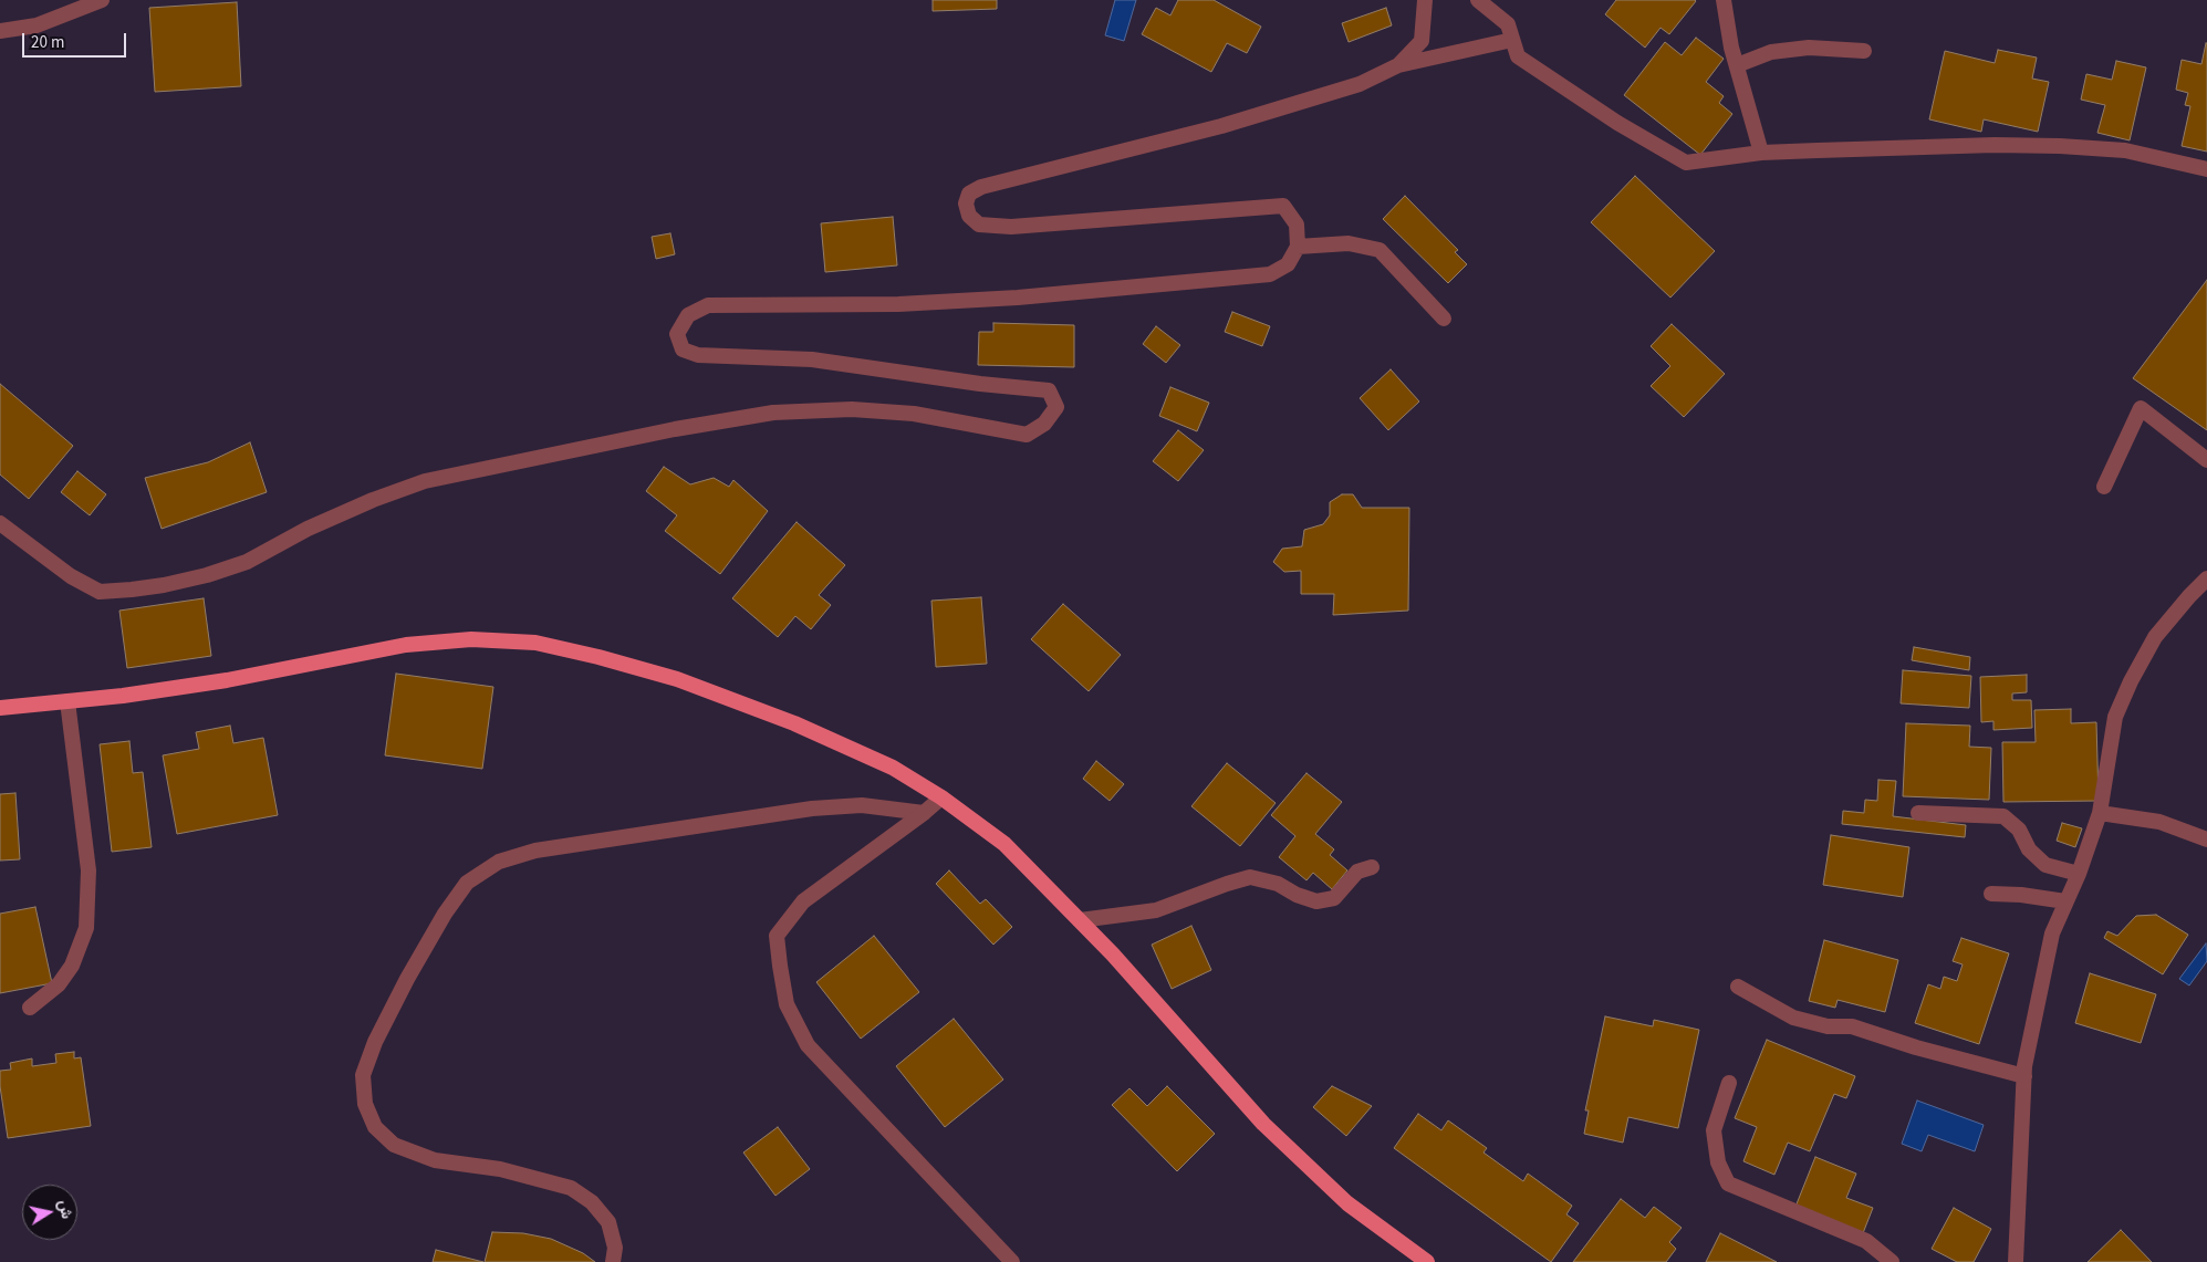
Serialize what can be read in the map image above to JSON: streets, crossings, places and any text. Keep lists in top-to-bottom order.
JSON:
{
  "scale_bar": "20 m",
  "north": "right"
}
